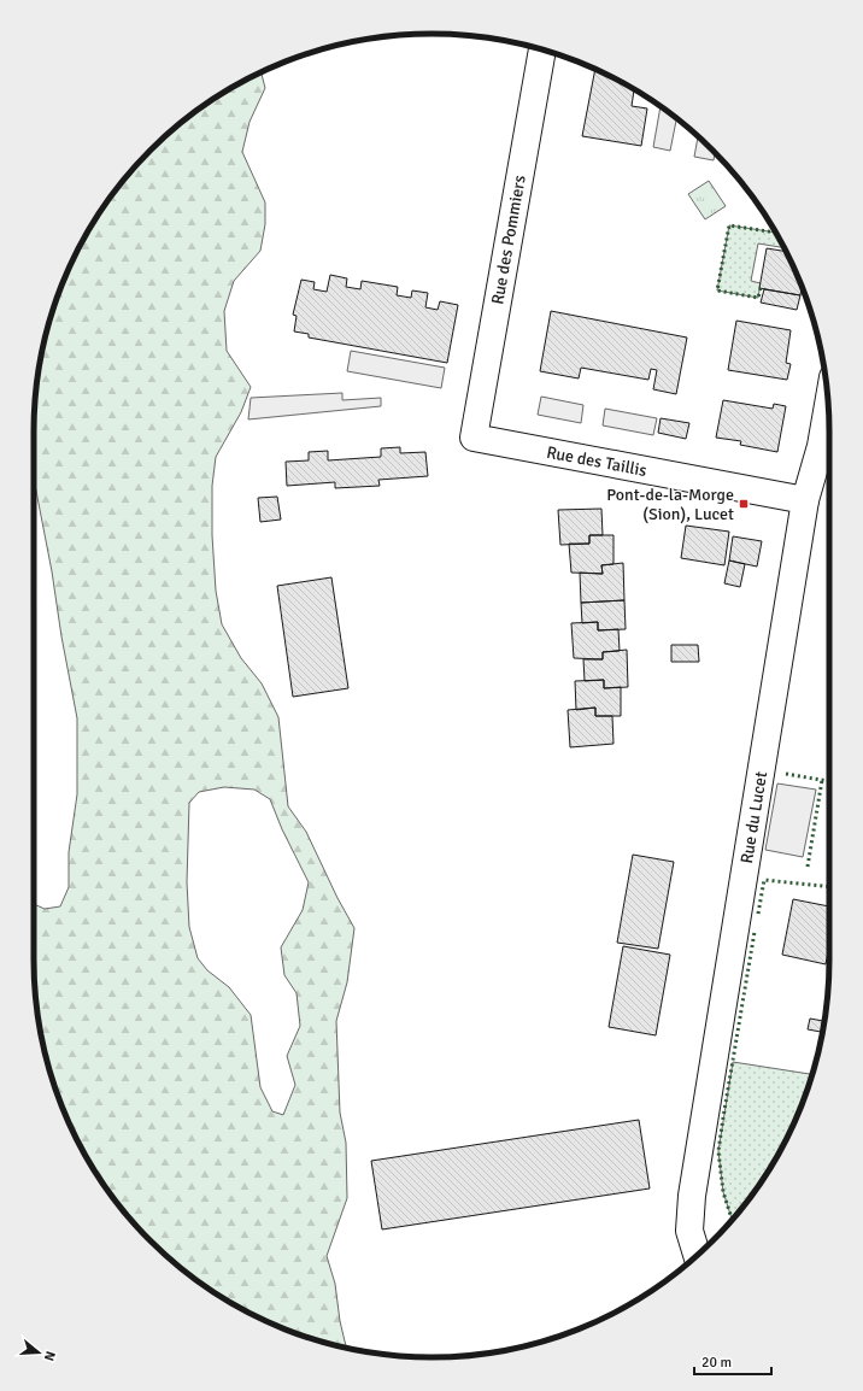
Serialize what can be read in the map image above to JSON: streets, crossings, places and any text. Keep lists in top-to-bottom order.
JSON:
{
  "streets": {
    "street": ["Rue des Pommiers", "Rue des Taillis", "Rue du Lucet"]
  },
  "crossings": [
    ["Rue des Pommiers", "Rue des Taillis"],
    ["Rue des Taillis", "Rue du Lucet"]
  ],
  "places": {
    "transit": ["Pont-de-la-Morge (Sion), Lucet"]
  },
  "scale_bar": "20 m",
  "north": "right"
}
